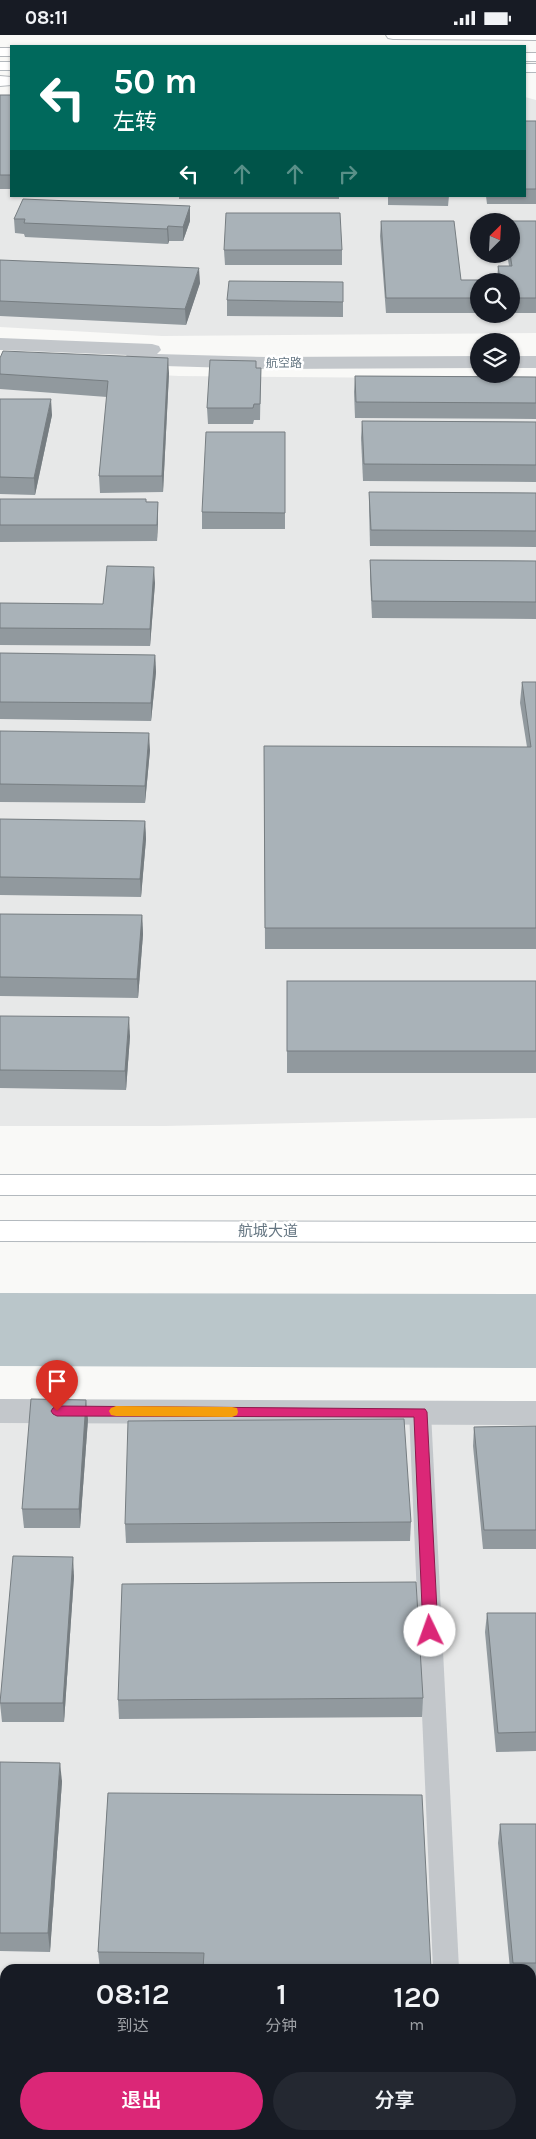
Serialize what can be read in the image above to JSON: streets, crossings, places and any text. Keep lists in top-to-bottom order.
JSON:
{
  "streets": {
    "main road": ["航城大道"],
    "street": ["航空路"]
  },
  "north": "top right",
  "page": {
    "status": "08:11",
    "turn": ["50 m", "左转"],
    "eta": [
      "08:12",
      "到达",
      "1",
      "分钟",
      "120",
      "m"
    ],
    "buttons": ["退出", "分享"]
  }
}
